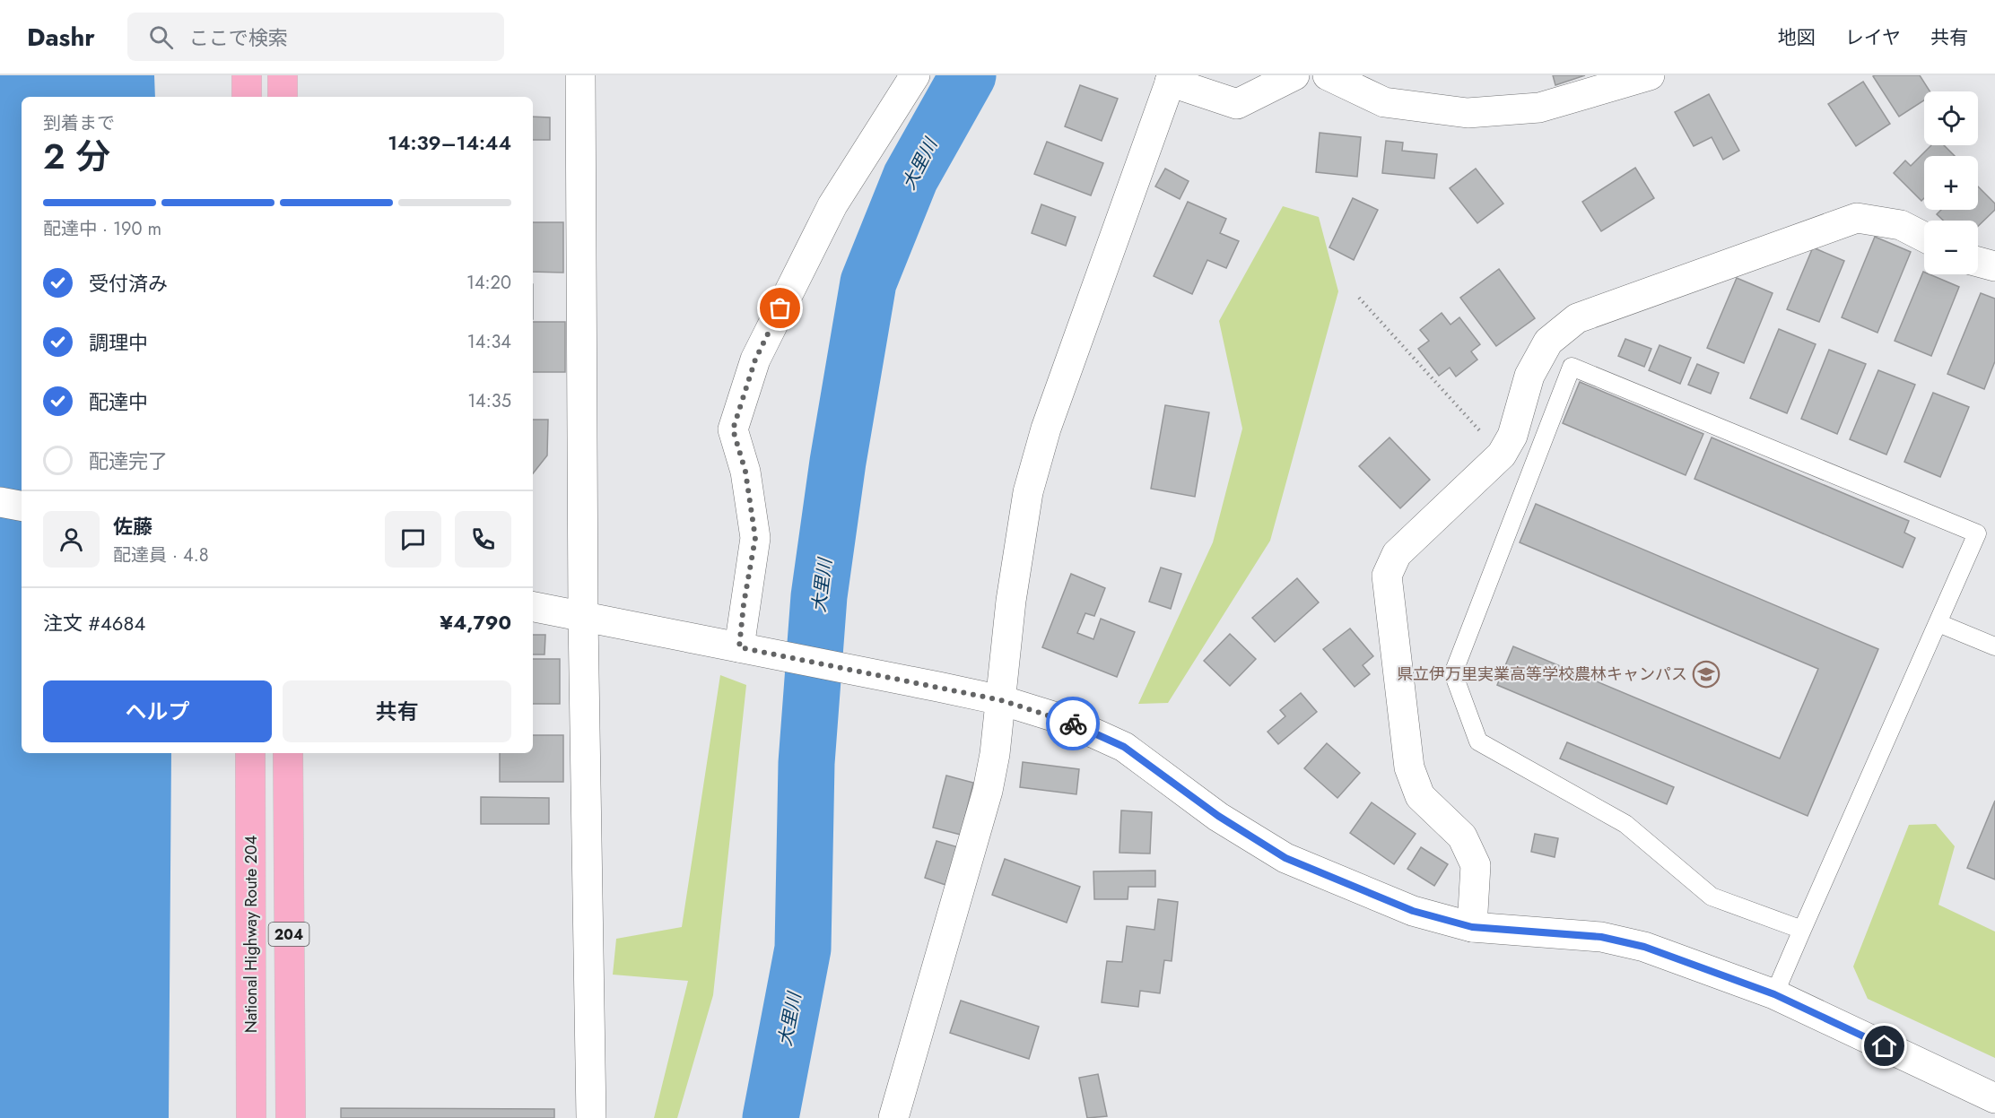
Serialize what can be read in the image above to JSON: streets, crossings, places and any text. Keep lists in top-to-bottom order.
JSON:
{
  "streets": {
    "highway": ["National Highway Route 204", "204"]
  },
  "water": ["大里川"],
  "places": {
    "school or university": ["県立伊万里実業高等学校農林キャンパス"]
  },
  "page": {
    "header": "Dashr",
    "search": "ここで検索",
    "nav": ["地図", "レイヤ", "共有"],
    "map_buttons": ["+", "−"],
    "heading": ["2 分", "到着まで", "14:39–14:44"],
    "panel": [
      "佐藤",
      "配達員 · 4.8",
      "注文 #4684",
      "¥4,790"
    ],
    "bar": "配達中 · 190 m",
    "list": [
      ["受付済み", "14:20"],
      ["調理中", "14:34"],
      ["配達中", "14:35"],
      "配達完了"
    ],
    "buttons": ["ヘルプ", "共有"]
  }
}
